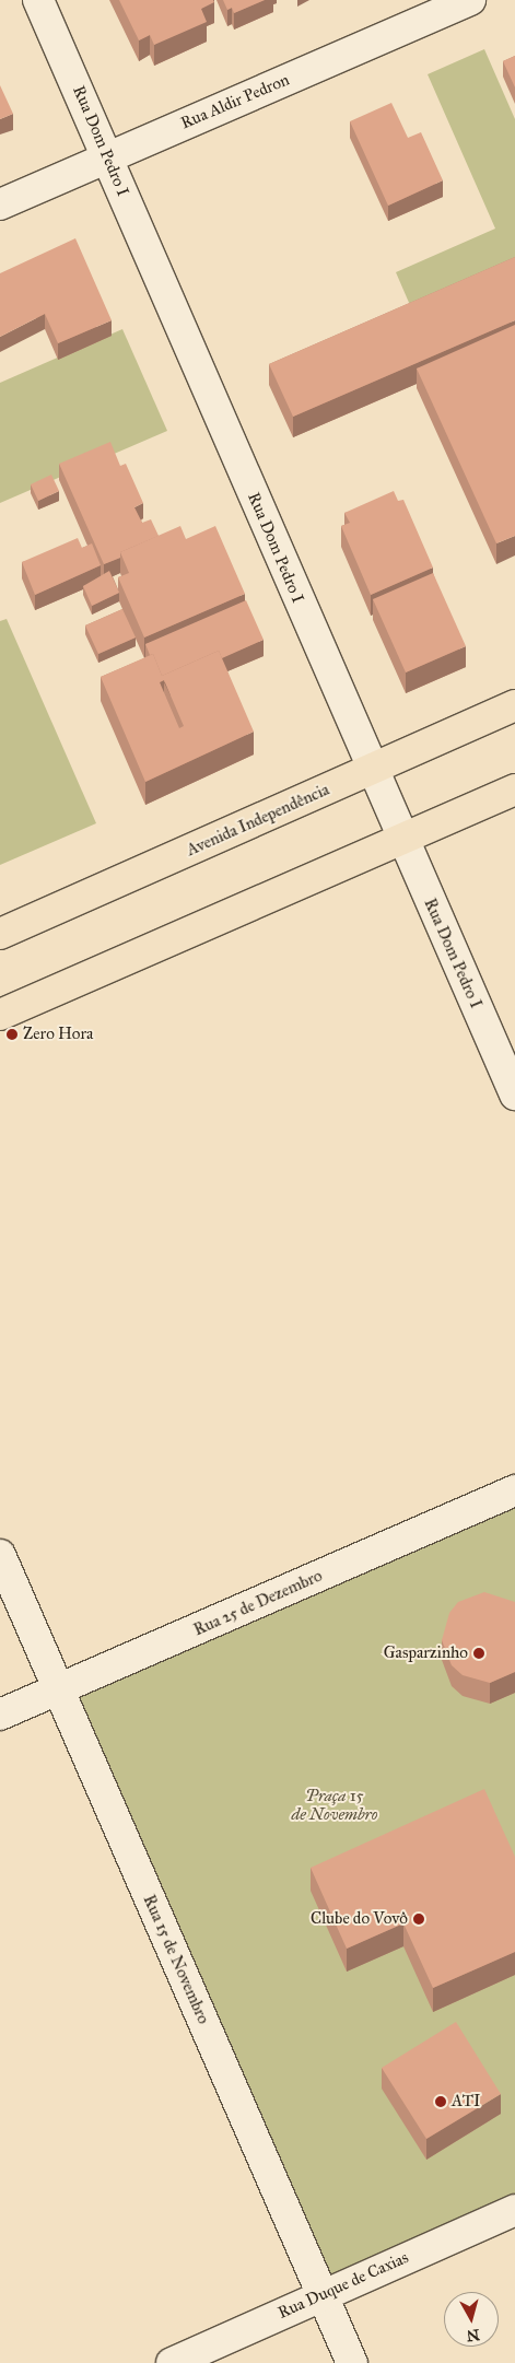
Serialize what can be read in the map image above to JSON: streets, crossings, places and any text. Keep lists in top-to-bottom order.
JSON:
{
  "streets": {
    "main road": ["Avenida Independência"],
    "street": [
      "Rua Aldir Pedron",
      "Rua Dom Pedro I",
      "Rua 25 de Dezembro",
      "Rua 15 de Novembro",
      "Rua Duque de Caxias"
    ]
  },
  "crossings": [
    ["Rua Aldir Pedron", "Rua Dom Pedro I"],
    ["Rua Dom Pedro I", "Avenida Independência"],
    ["Rua 25 de Dezembro", "Rua 15 de Novembro"],
    ["Rua 15 de Novembro", "Rua Duque de Caxias"]
  ],
  "parks": ["Praça 15 de Novembro"],
  "places": [
    "Zero Hora",
    "Gasparzinho",
    "Clube do Vovô",
    "ATI"
  ],
  "north": "bottom"
}
